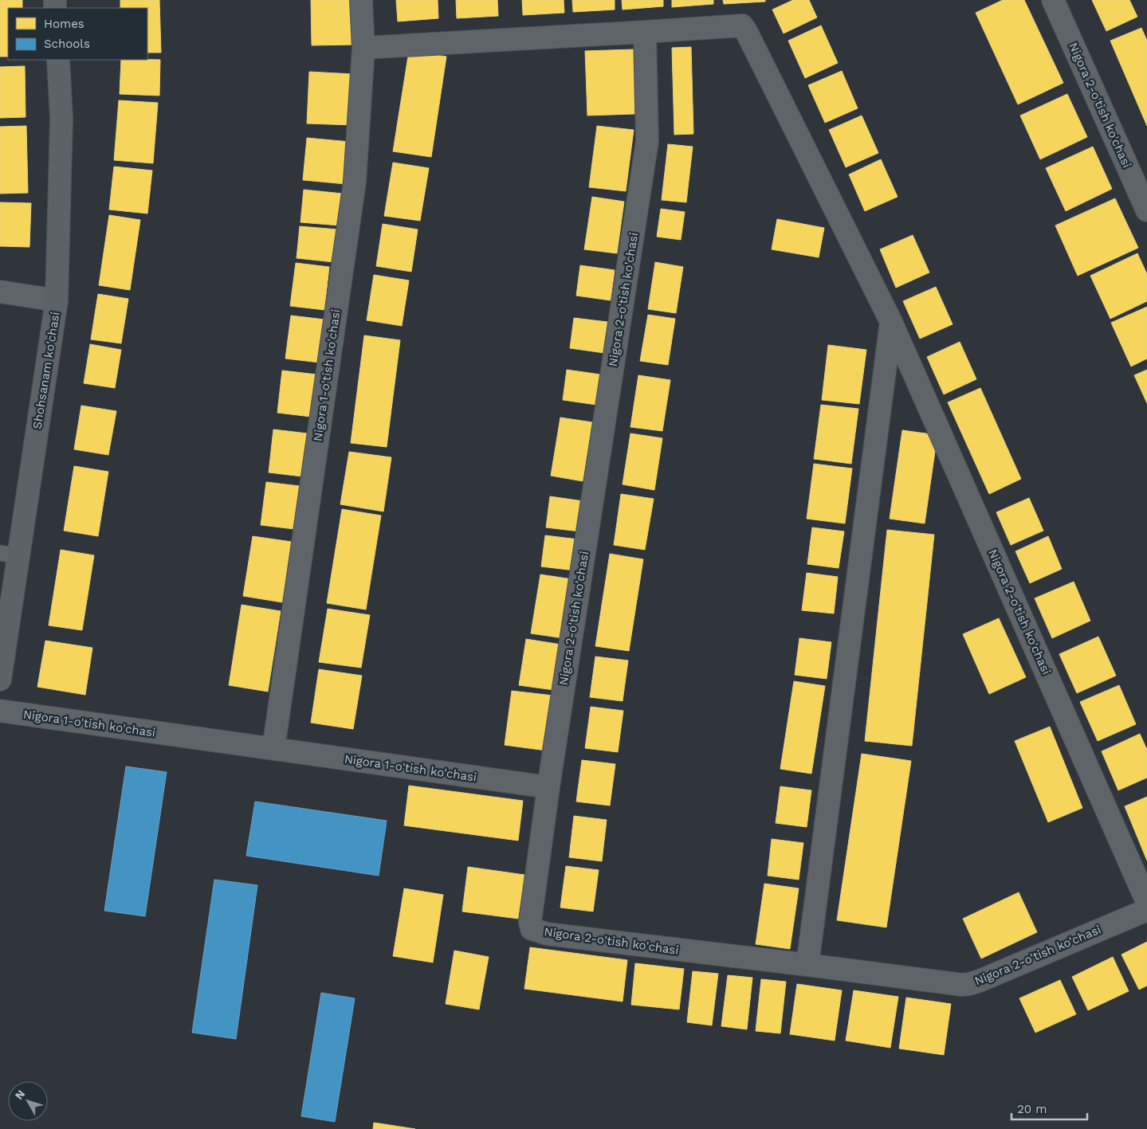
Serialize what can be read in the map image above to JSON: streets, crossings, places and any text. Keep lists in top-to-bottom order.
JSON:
{
  "streets": {
    "street": ["Nigora 2-o'tish ko'chasi", "Shohsanam ko'chasi", "Nigora 1-o'tish ko'chasi"]
  },
  "crossings": [
    ["Nigora 2-o'tish ko'chasi", "Nigora 1-o'tish ko'chasi"]
  ],
  "legend": ["Homes", "Schools"],
  "scale_bar": "20 m",
  "north": "top left"
}
